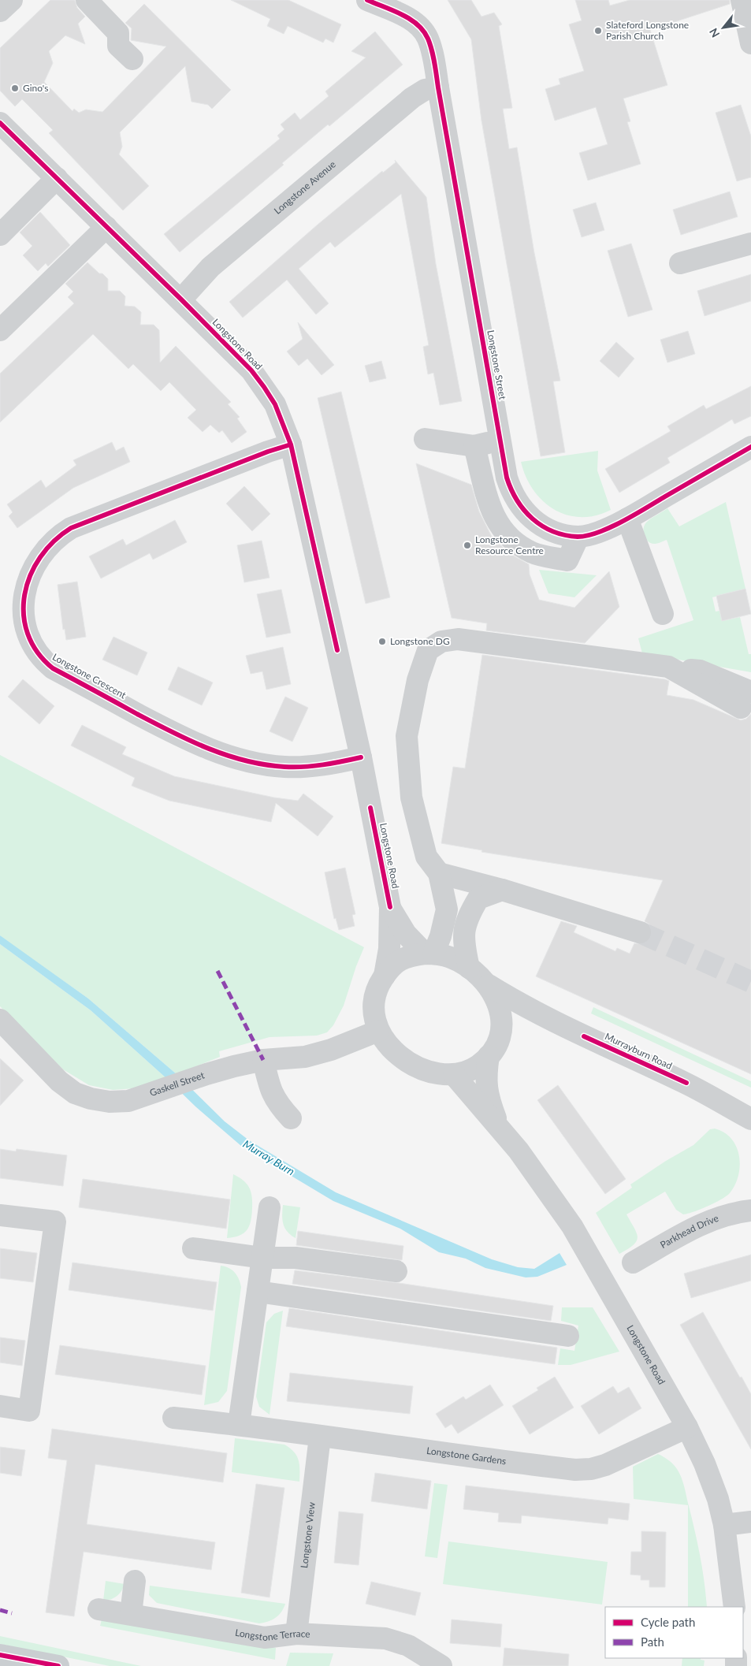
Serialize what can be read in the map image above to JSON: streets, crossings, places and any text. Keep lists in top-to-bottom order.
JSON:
{
  "streets": {
    "street": [
      "Longstone Avenue",
      "Longstone Road",
      "Longstone Street",
      "Longstone Crescent",
      "Murrayburn Road",
      "Gaskell Street",
      "Parkhead Drive",
      "Longstone Gardens",
      "Longstone View",
      "Longstone Terrace"
    ]
  },
  "crossings": [
    ["Longstone Avenue", "Longstone Road"],
    ["Longstone Avenue", "Longstone Street"],
    ["Longstone Road", "Longstone Crescent"],
    ["Longstone Road", "Murrayburn Road"],
    ["Longstone Road", "Gaskell Street"],
    ["Longstone Road", "Longstone Gardens"],
    ["Murrayburn Road", "Gaskell Street"],
    ["Longstone Gardens", "Longstone View"],
    ["Longstone View", "Longstone Terrace"]
  ],
  "water": ["Murray Burn"],
  "places": [
    "Slateford Longstone Parish Church",
    "Gino's",
    "Longstone Resource Centre",
    "Longstone DG"
  ],
  "legend": ["Cycle path", "Path"],
  "north": "bottom left"
}
